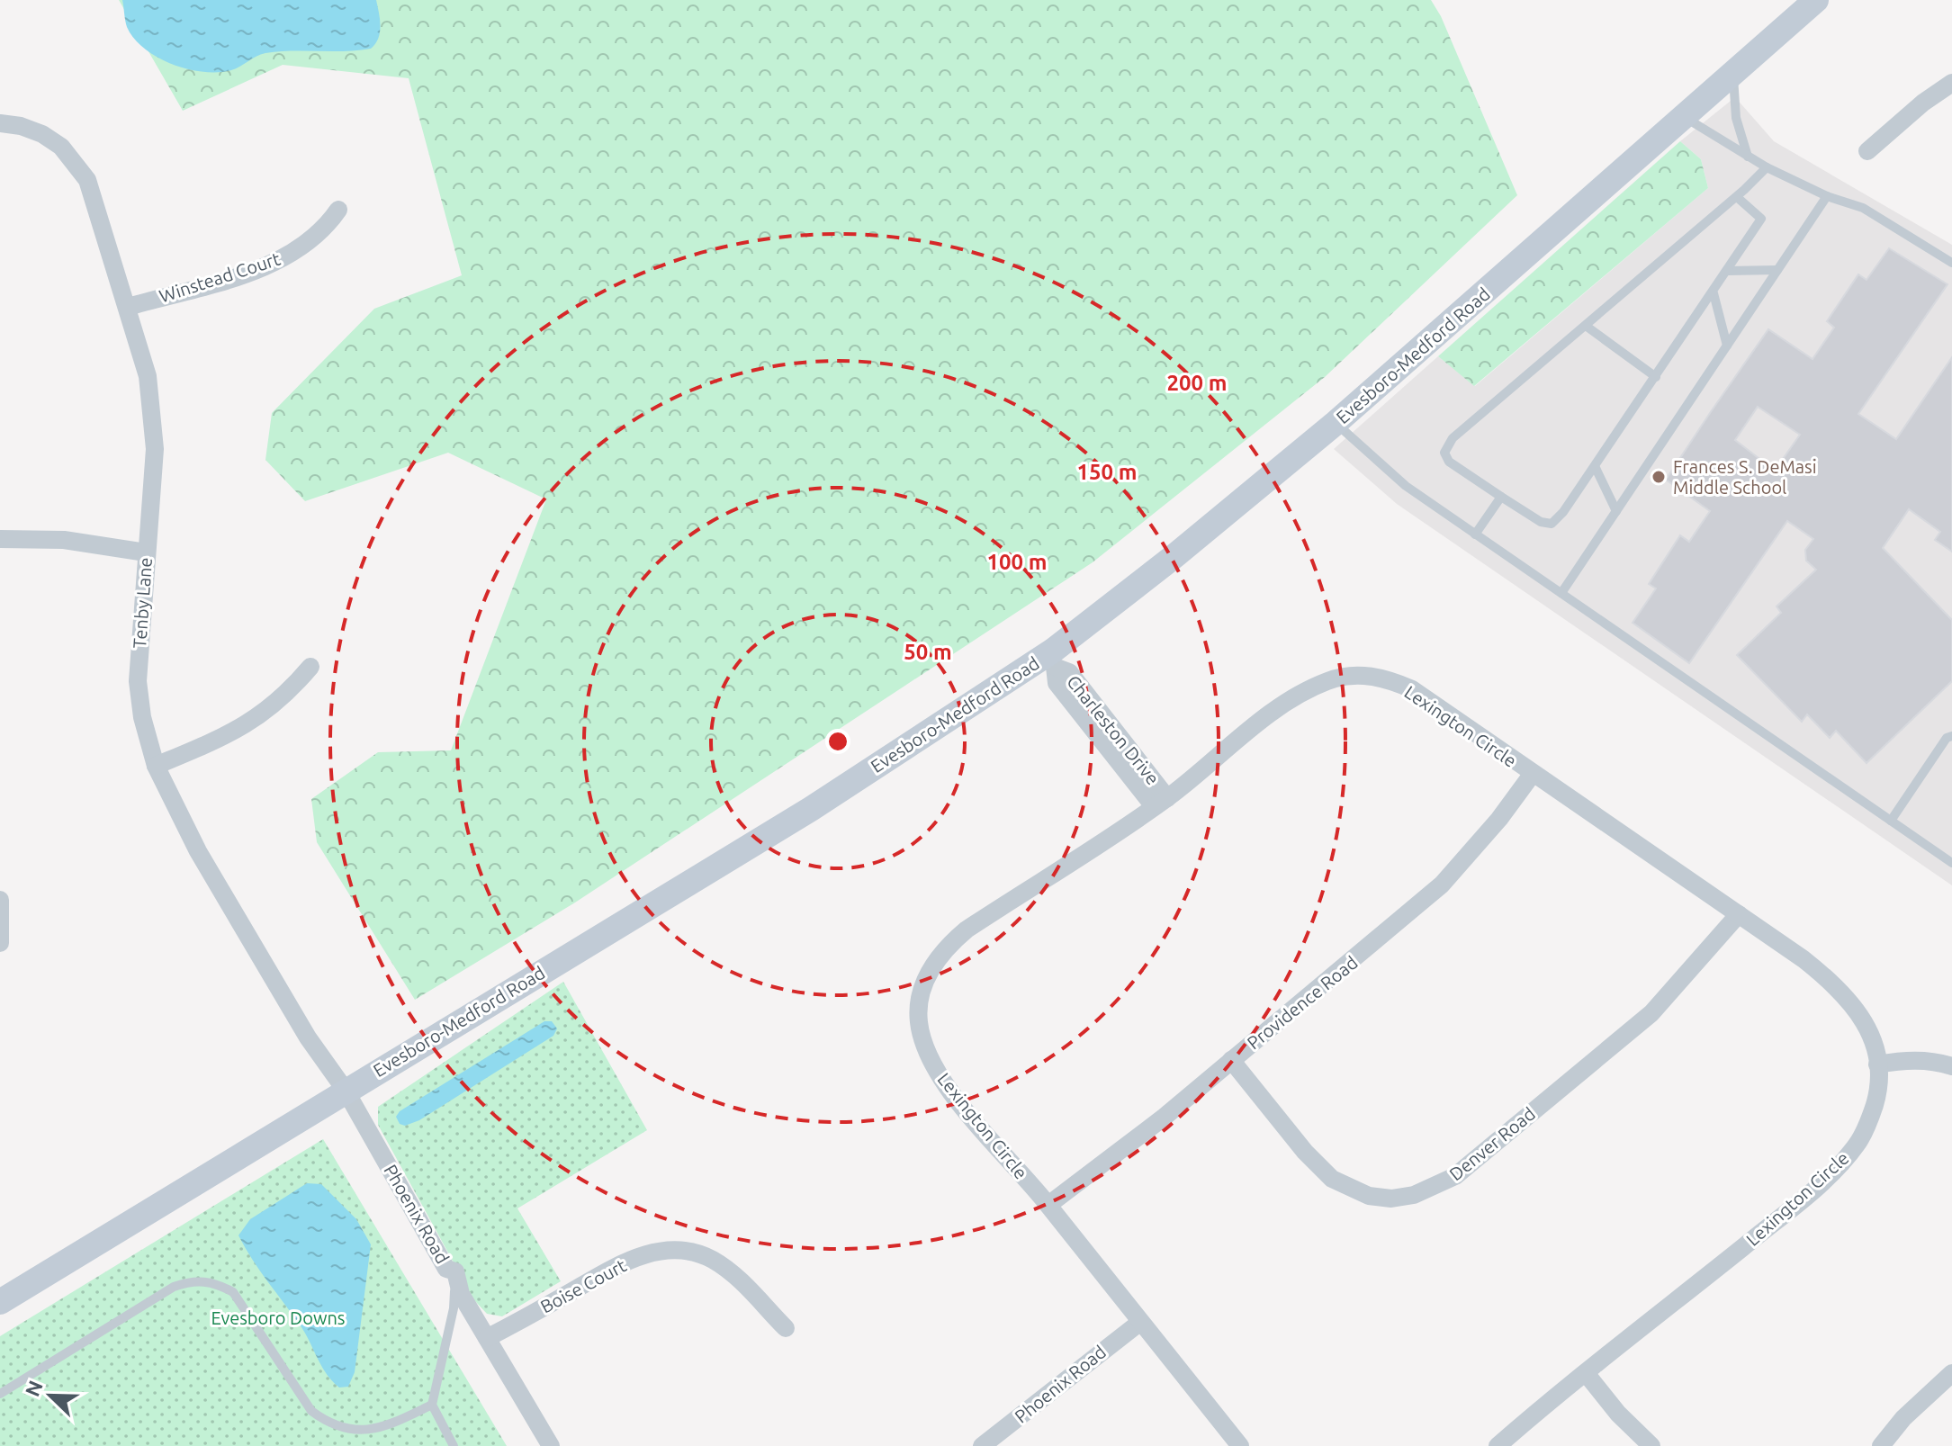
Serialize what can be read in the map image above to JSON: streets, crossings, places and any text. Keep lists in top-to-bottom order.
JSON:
{
  "streets": {
    "street": [
      "Winstead Court",
      "Evesboro-Medford Road",
      "Tenby Lane",
      "Lexington Circle",
      "Charleston Drive",
      "Providence Road",
      "Denver Road",
      "Phoenix Road",
      "Boise Court"
    ]
  },
  "crossings": [
    ["Winstead Court", "Tenby Lane"],
    ["Evesboro-Medford Road", "Tenby Lane"],
    ["Evesboro-Medford Road", "Charleston Drive"],
    ["Evesboro-Medford Road", "Phoenix Road"],
    ["Tenby Lane", "Phoenix Road"],
    ["Lexington Circle", "Charleston Drive"],
    ["Lexington Circle", "Providence Road"],
    ["Lexington Circle", "Denver Road"],
    ["Lexington Circle", "Phoenix Road"],
    ["Providence Road", "Denver Road"],
    ["Phoenix Road", "Boise Court"]
  ],
  "parks": ["Evesboro Downs"],
  "places": ["Frances S. DeMasi Middle School"],
  "north": "top left",
  "rings": [
    "200 m",
    "150 m",
    "100 m",
    "50 m"
  ]
}
